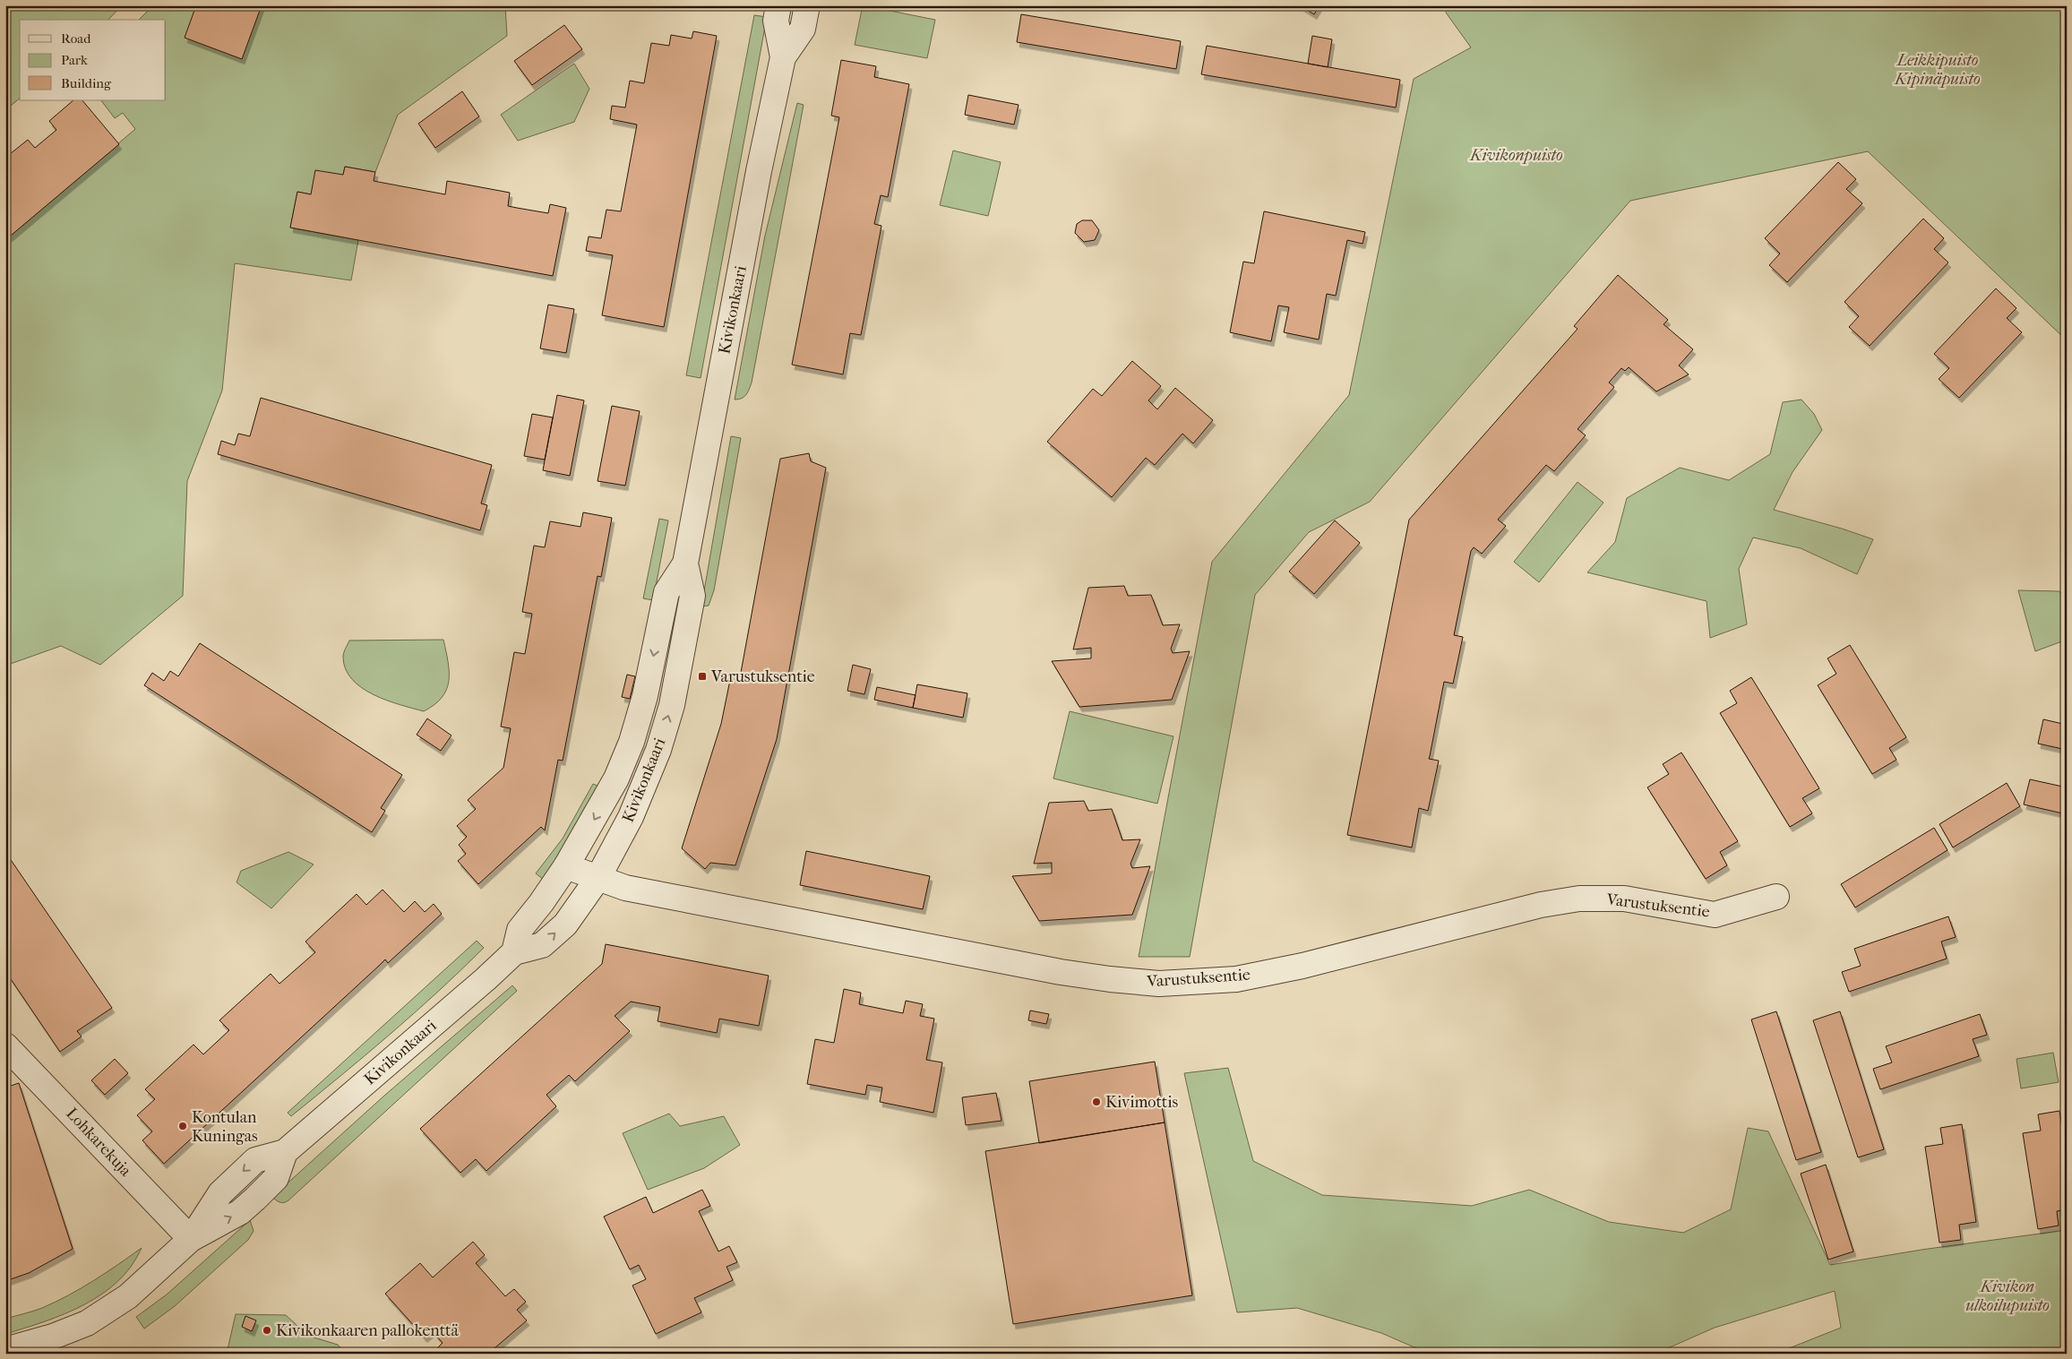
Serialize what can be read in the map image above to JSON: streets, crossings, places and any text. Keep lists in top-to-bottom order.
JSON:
{
  "streets": {
    "street": ["Kivikonkaari", "Varustuksentie", "Lohkarekuja"]
  },
  "crossings": [
    ["Kivikonkaari", "Varustuksentie"],
    ["Kivikonkaari", "Lohkarekuja"]
  ],
  "parks": ["Leikkipuisto Kipinäpuisto", "Kivikonpuisto", "Kivikon ulkoilupuisto"],
  "places": {
    "transit": ["Varustuksentie"],
    "other": ["Kivimottis", "Kontulan Kuningas", "Kivikonkaaren pallokenttä"]
  },
  "legend": ["Road", "Park", "Building"]
}
